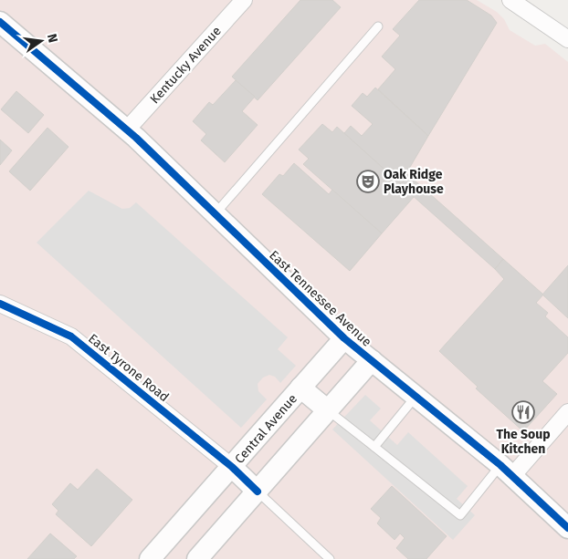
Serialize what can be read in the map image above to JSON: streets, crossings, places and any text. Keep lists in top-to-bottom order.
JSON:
{
  "streets": {
    "street": [
      "Kentucky Avenue",
      "East Tennessee Avenue",
      "East Tyrone Road",
      "Central Avenue"
    ]
  },
  "crossings": [
    ["Kentucky Avenue", "East Tennessee Avenue"],
    ["East Tennessee Avenue", "Central Avenue"],
    ["East Tyrone Road", "Central Avenue"]
  ],
  "places": {
    "theatre": ["Oak Ridge Playhouse"],
    "restaurant": ["The Soup Kitchen"]
  },
  "north": "right"
}
